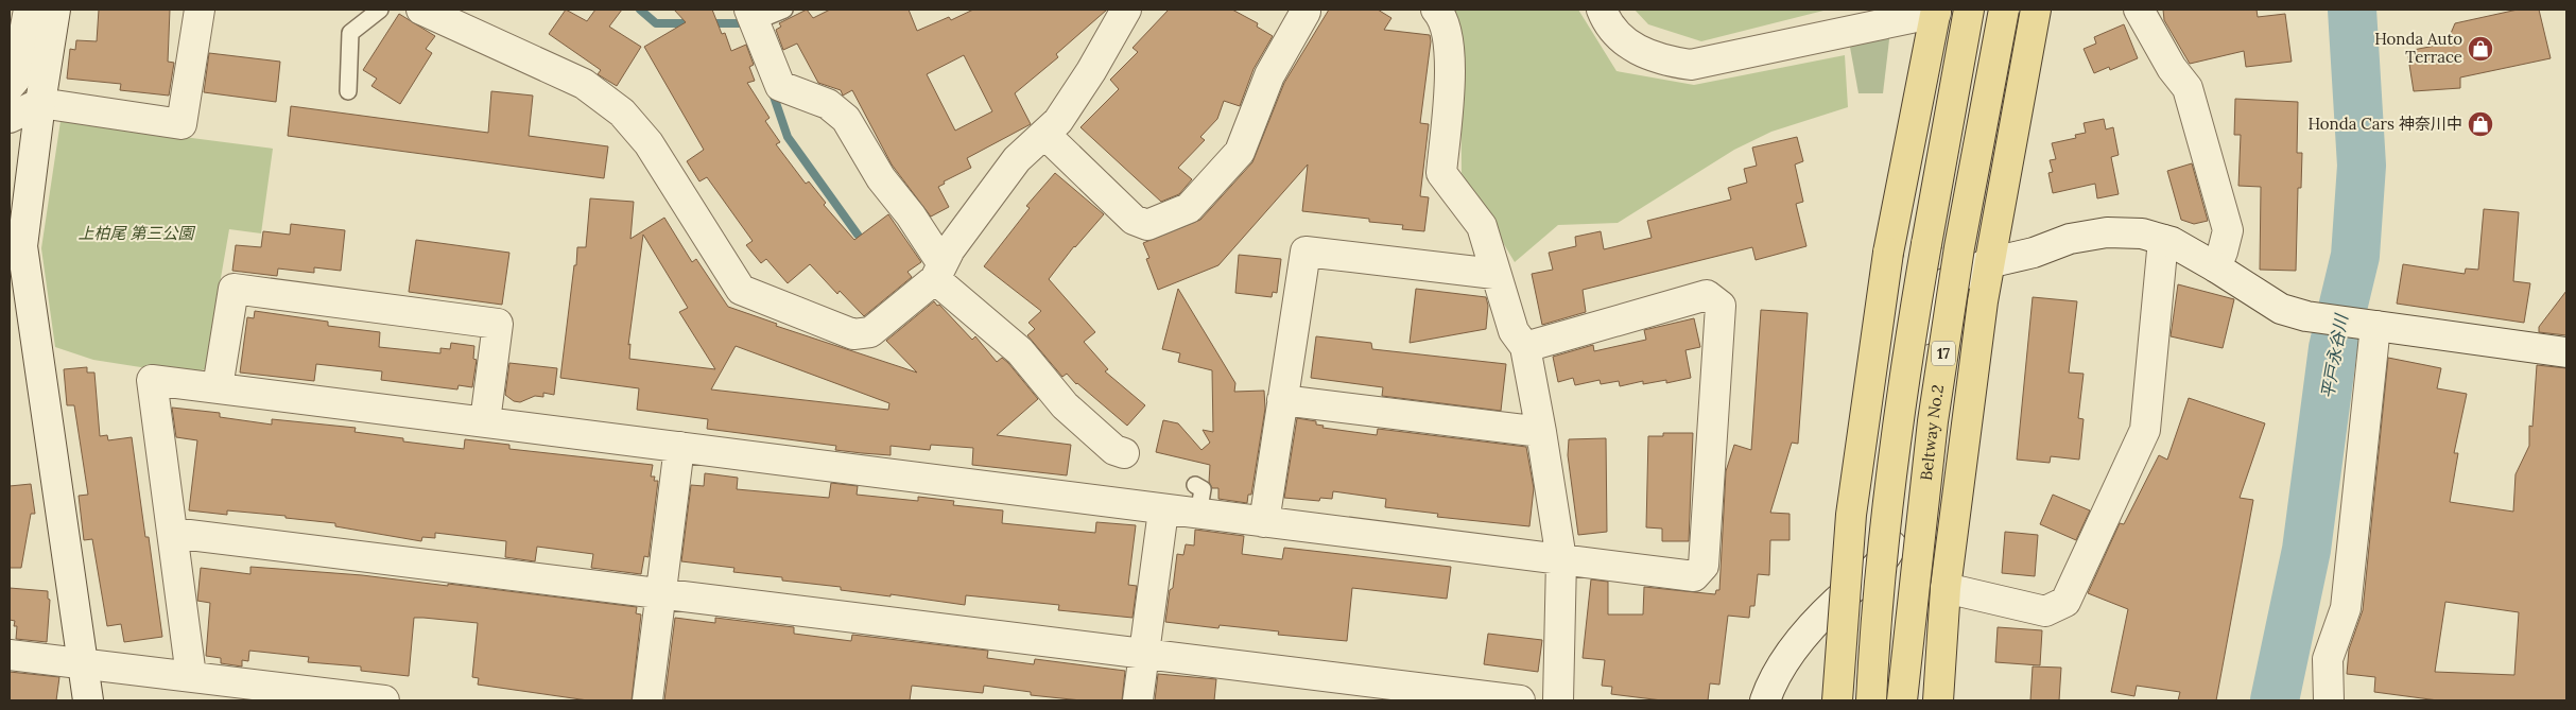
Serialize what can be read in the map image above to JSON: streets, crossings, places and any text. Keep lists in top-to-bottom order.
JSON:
{
  "streets": {
    "main road": ["17", "Beltway No.2"]
  },
  "water": ["平戸永谷川"],
  "parks": ["上柏尾 第三公園"],
  "places": {
    "shop": ["Honda Auto Terrace", "Honda Cars 神奈川中"]
  }
}
